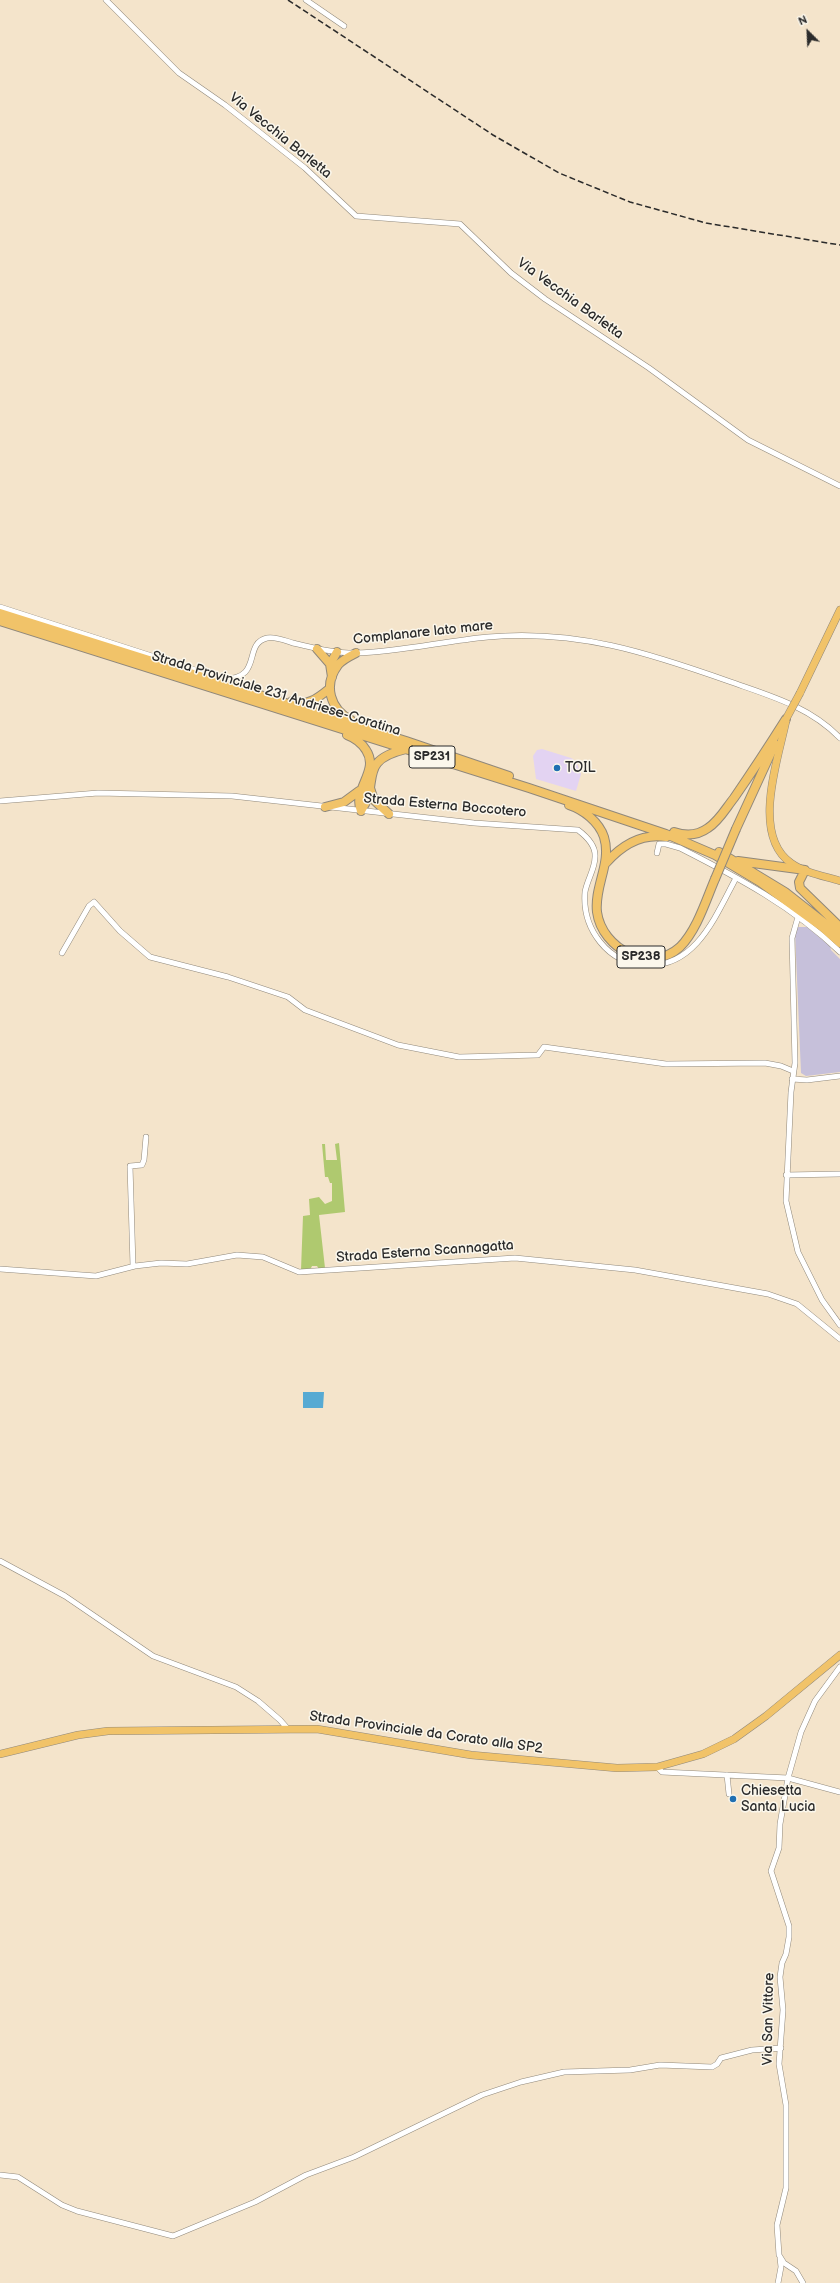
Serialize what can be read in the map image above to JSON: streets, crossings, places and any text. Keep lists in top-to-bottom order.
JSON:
{
  "streets": {
    "highway": ["Strada Provinciale 231 Andriese-Coratina", "SP231", "SP238"],
    "main road": ["Strada Provinciale da Corato alla SP2"],
    "street": [
      "Via Vecchia Barletta",
      "Complanare lato mare",
      "Strada Esterna Boccotero",
      "Strada Esterna Scannagatta",
      "Via San Vittore"
    ]
  },
  "places": ["TOIL", "Chiesetta Santa Lucia"],
  "north": "top left"
}
